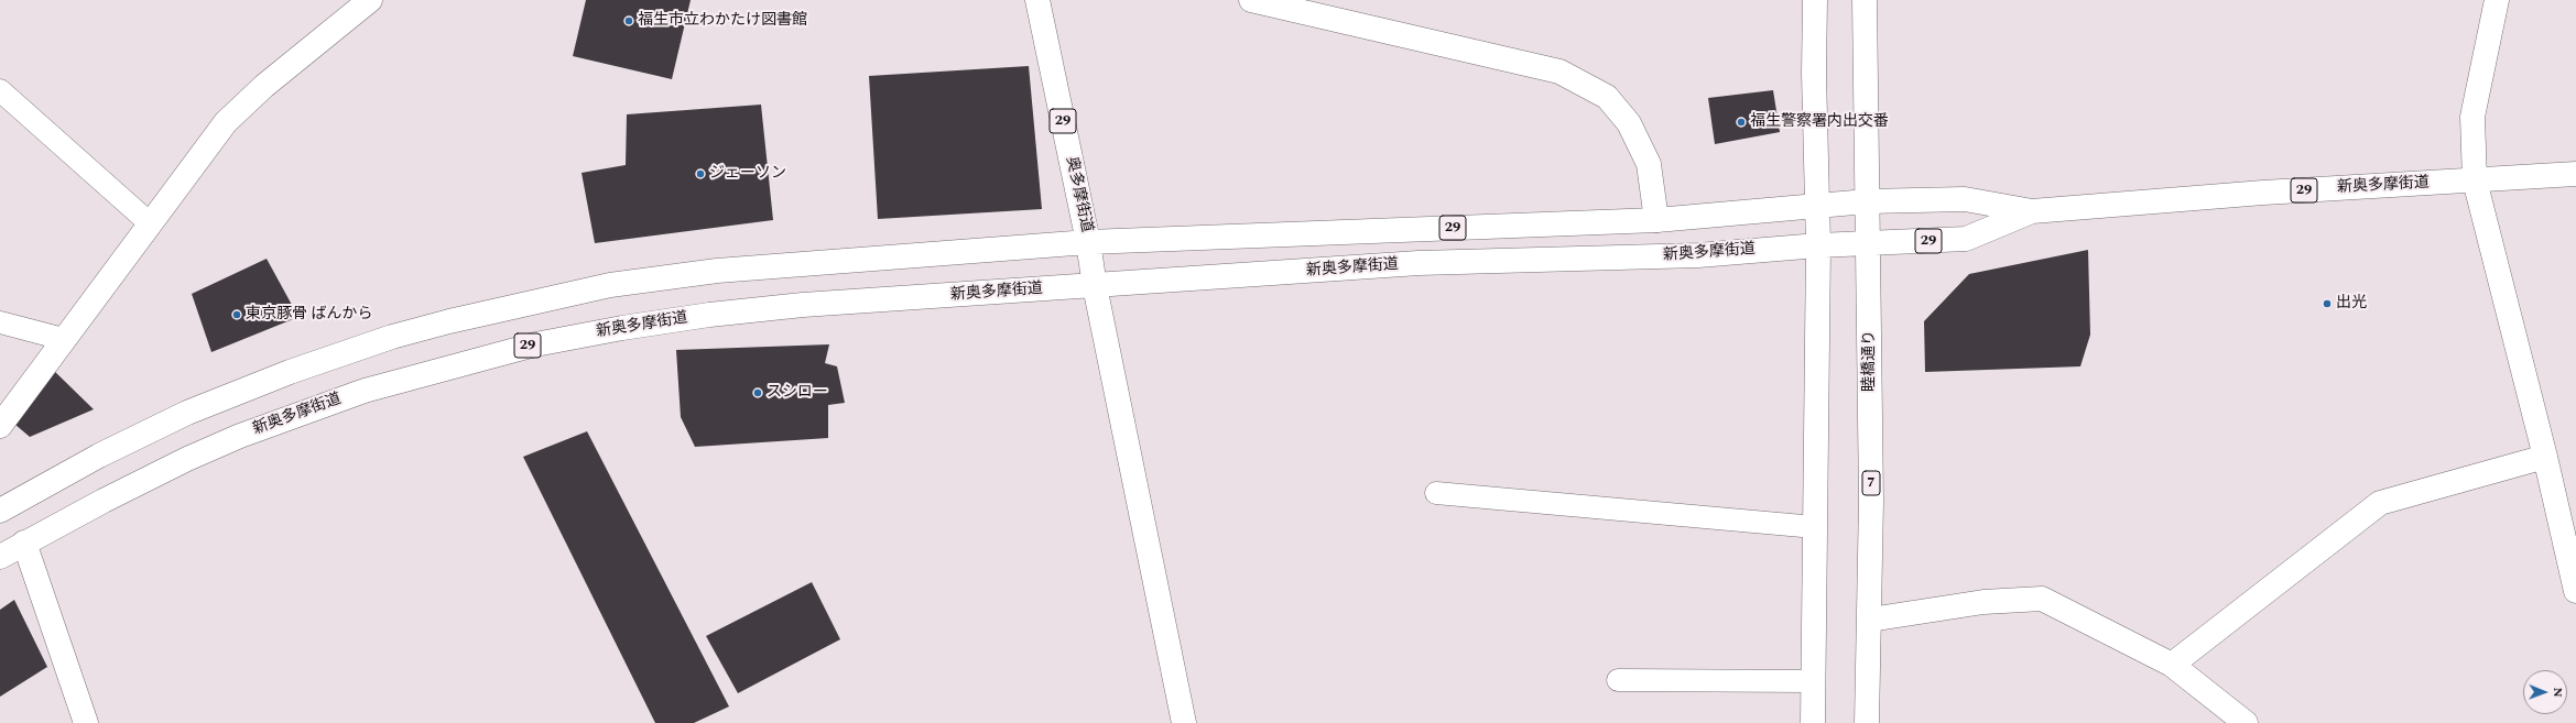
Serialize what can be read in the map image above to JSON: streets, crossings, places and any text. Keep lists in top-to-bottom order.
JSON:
{
  "streets": {
    "main road": [
      "29",
      "新奥多摩街道",
      "奥多摩街道",
      "睦橋通り",
      "7"
    ]
  },
  "crossings": [
    ["新奥多摩街道", "奥多摩街道"],
    ["新奥多摩街道", "睦橋通り"]
  ],
  "places": [
    "福生市立わかたけ図書館",
    "福生警察署内出交番",
    "ジェーソン",
    "出光",
    "東京豚骨 ばんから",
    "スシロー"
  ],
  "north": "right"
}
